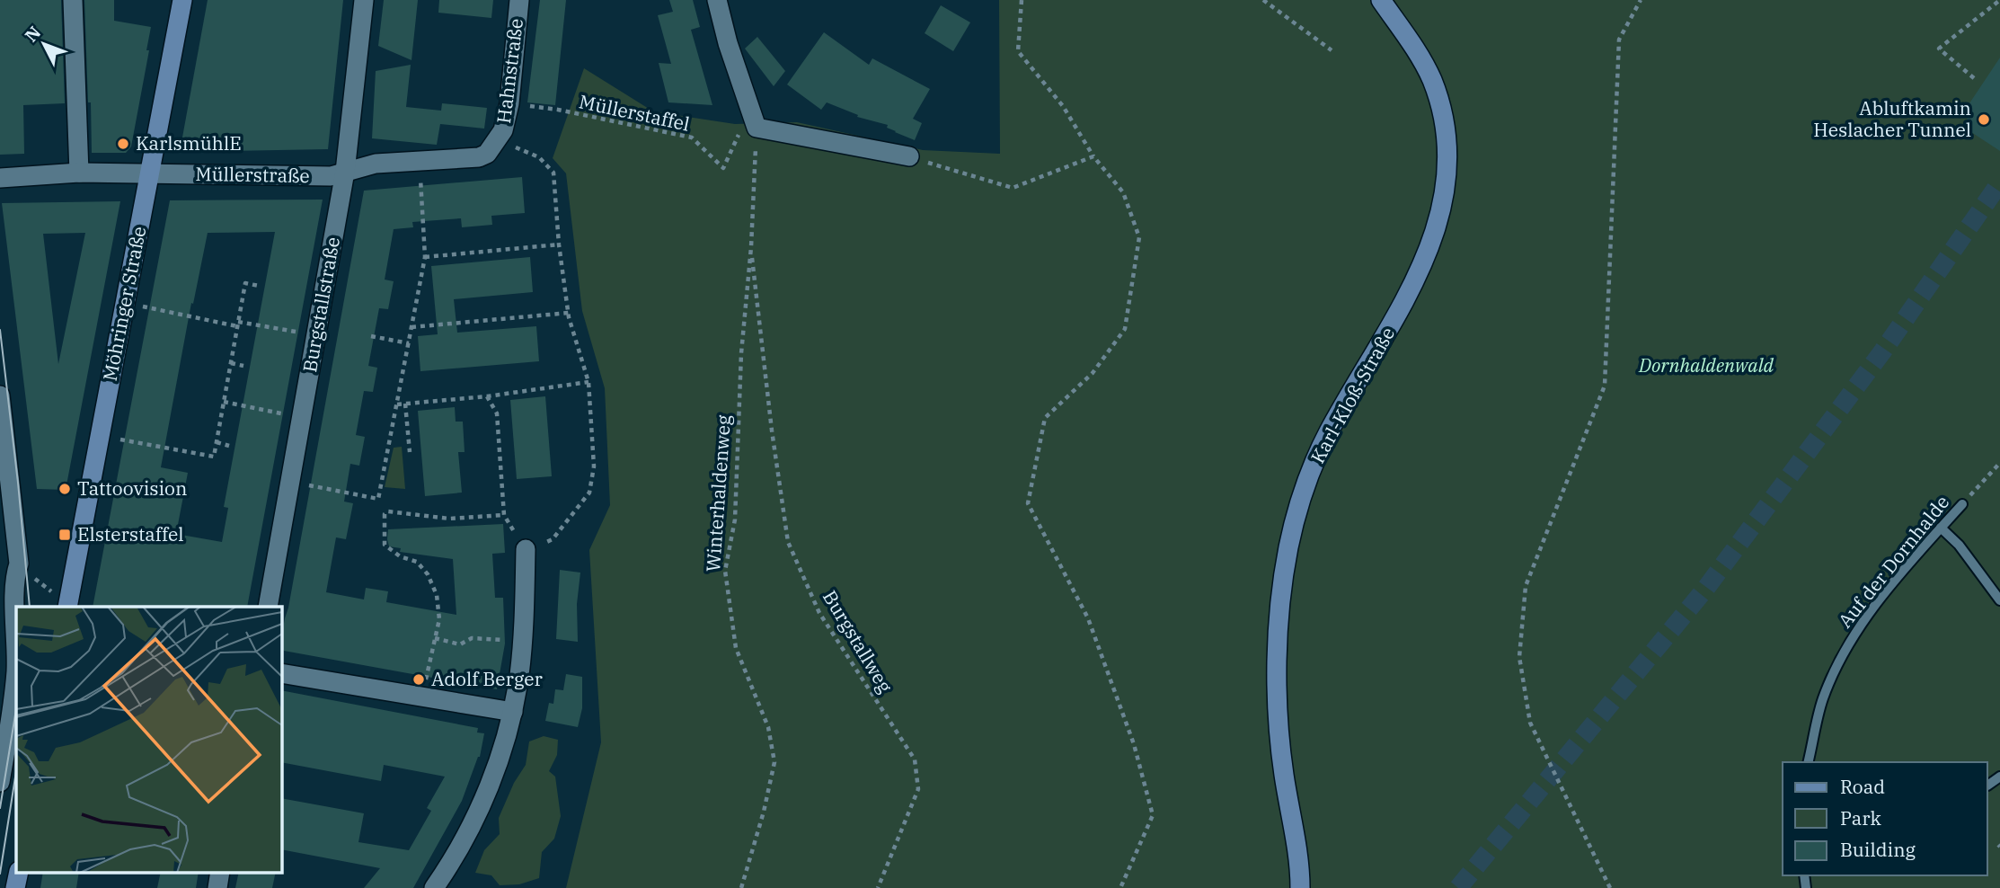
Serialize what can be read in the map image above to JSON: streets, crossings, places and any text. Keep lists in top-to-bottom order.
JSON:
{
  "streets": {
    "main road": ["Möhringer Straße", "Karl-Kloß-Straße"],
    "street": ["Hahnstraße", "Müllerstraße", "Burgstallstraße"],
    "lane": ["Auf der Dornhalde"],
    "path": ["Müllerstaffel", "Winterhaldenweg", "Burgstallweg"]
  },
  "crossings": [
    ["Hahnstraße", "Müllerstaffel"],
    ["Hahnstraße", "Müllerstraße"],
    ["Müllerstaffel", "Winterhaldenweg"],
    ["Müllerstraße", "Möhringer Straße"],
    ["Müllerstraße", "Burgstallstraße"],
    ["Winterhaldenweg", "Burgstallweg"]
  ],
  "parks": ["Dornhaldenwald"],
  "places": {
    "other": [
      "Abluftkamin Heslacher Tunnel",
      "KarlsmühlE",
      "Tattoovision",
      "Adolf Berger"
    ],
    "transit": ["Elsterstaffel"]
  },
  "legend": ["Road", "Park", "Building"],
  "north": "top left"
}
